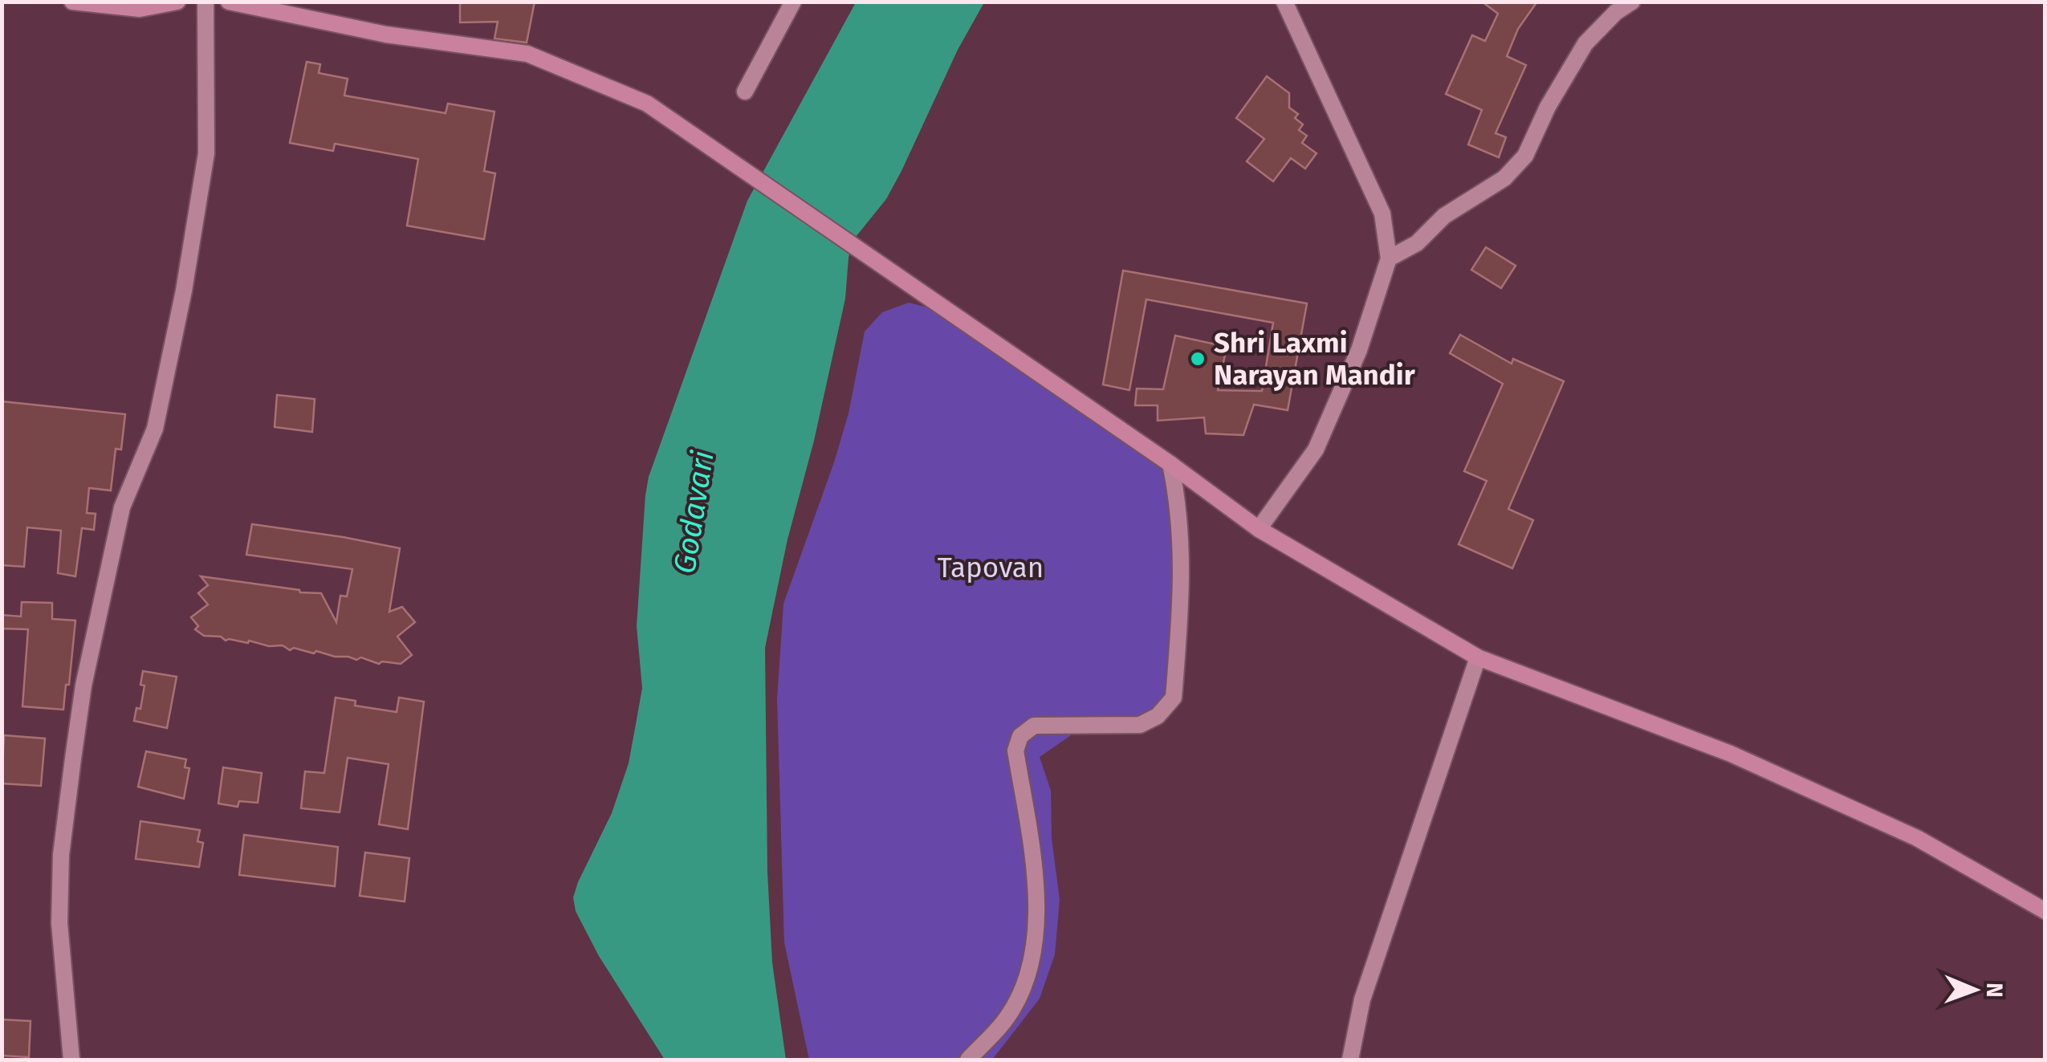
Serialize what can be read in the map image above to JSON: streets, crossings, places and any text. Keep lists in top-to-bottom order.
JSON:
{
  "water": ["Godavari"],
  "parks": ["Tapovan"],
  "places": ["Shri Laxmi Narayan Mandir"],
  "north": "right"
}
